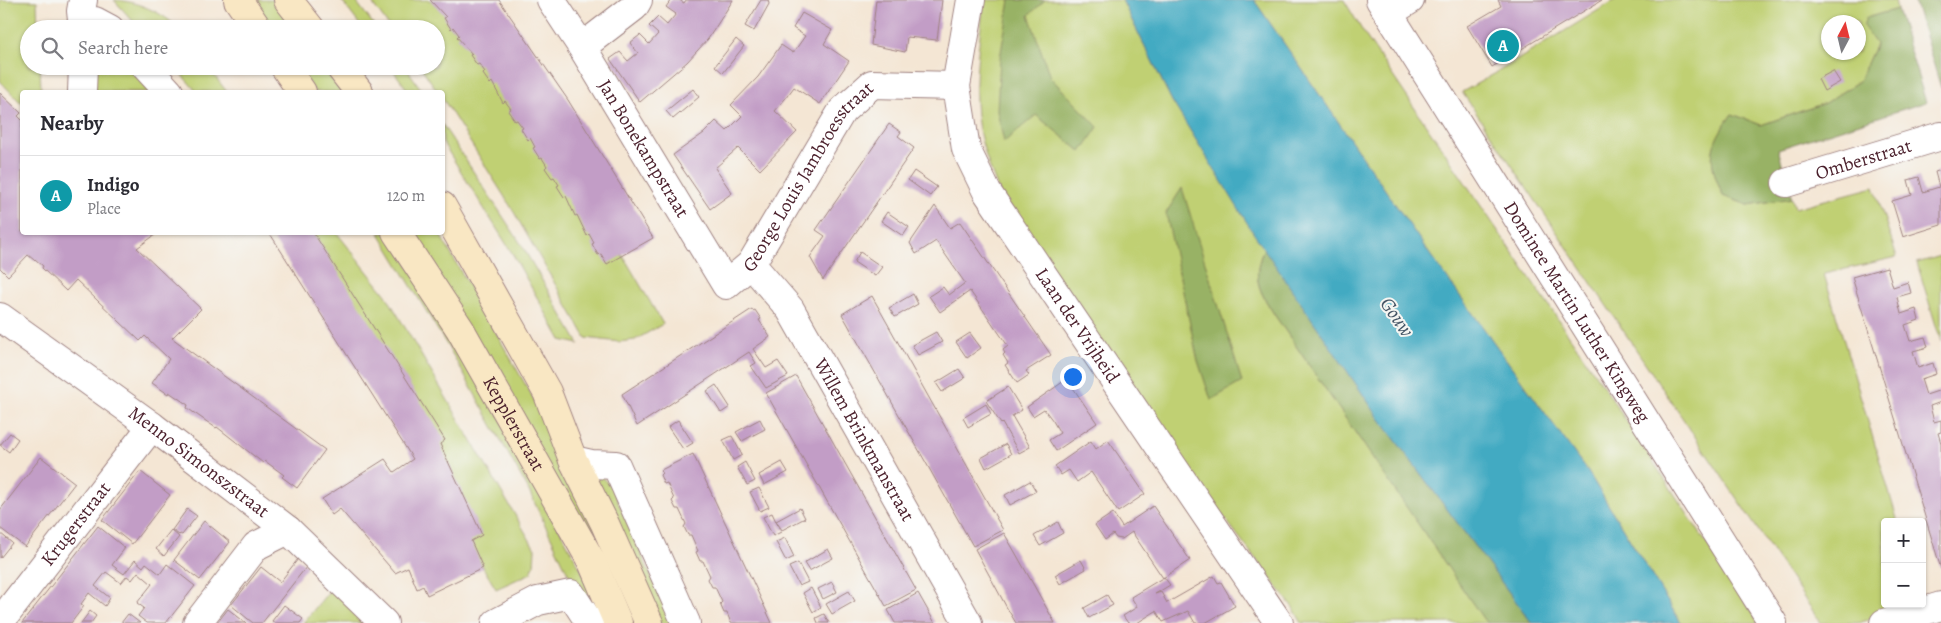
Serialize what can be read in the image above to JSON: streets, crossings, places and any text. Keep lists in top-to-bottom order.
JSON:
{
  "streets": {
    "main road": ["Kepplerstraat"],
    "street": [
      "Jan Bonekampstraat",
      "Omberstraat",
      "George Louis Jambroesstraat",
      "Dominee Martin Luther Kingweg",
      "Laan der Vrijheid",
      "Willem Brinkmanstraat",
      "Menno Simonszstraat",
      "Krugerstraat"
    ]
  },
  "crossings": [
    ["Jan Bonekampstraat", "George Louis Jambroesstraat"],
    ["George Louis Jambroesstraat", "Laan der Vrijheid"],
    ["George Louis Jambroesstraat", "Willem Brinkmanstraat"],
    ["Menno Simonszstraat", "Krugerstraat"]
  ],
  "water": ["Gouw"],
  "north": "top",
  "page": {
    "search": "Search here",
    "pins": "A",
    "heading": "Nearby",
    "list": [
      {
        "mark": "A",
        "name": "Indigo",
        "note": "Place",
        "value": "120 m"
      }
    ],
    "map_buttons": ["+", "−"]
  }
}
